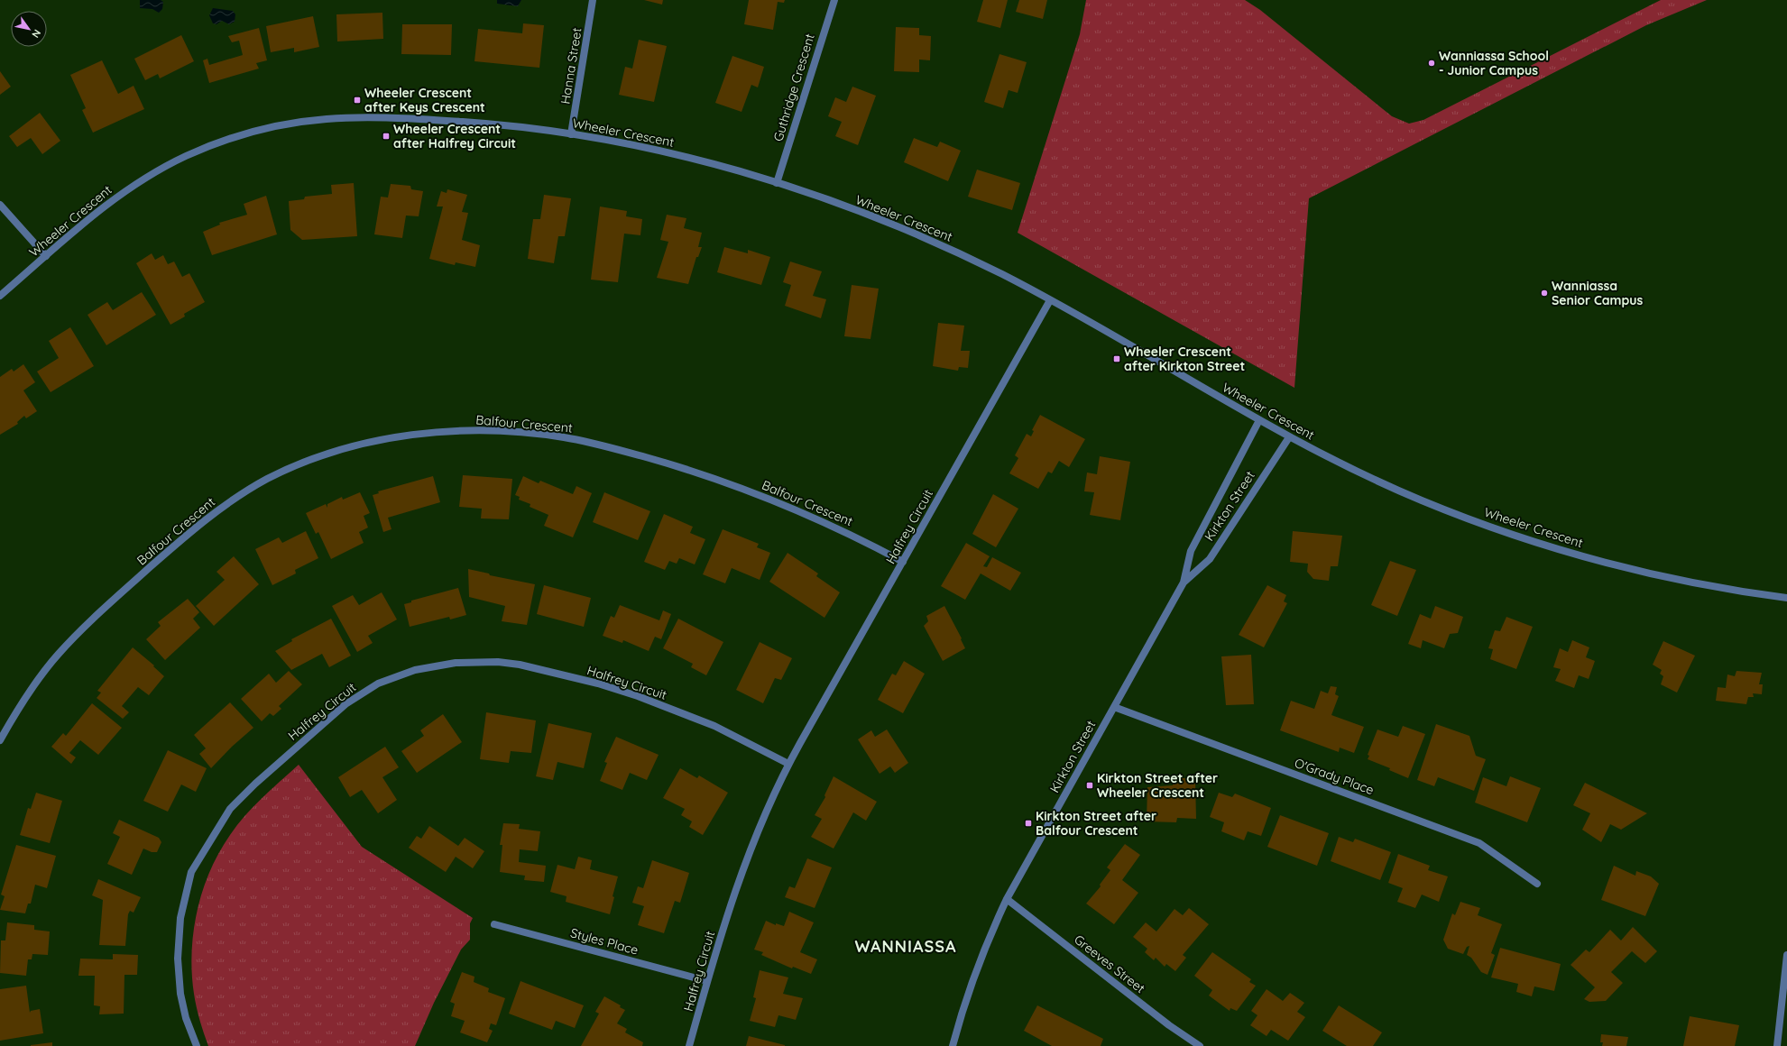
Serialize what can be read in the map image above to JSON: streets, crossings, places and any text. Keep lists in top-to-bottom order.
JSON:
{
  "streets": {
    "street": [
      "Hanna Street",
      "Guthridge Crescent",
      "Wheeler Crescent",
      "Balfour Crescent",
      "Kirkton Street",
      "Halfrey Circuit",
      "O'Grady Place",
      "Styles Place",
      "Greeves Street"
    ]
  },
  "crossings": [
    ["Hanna Street", "Wheeler Crescent"],
    ["Guthridge Crescent", "Wheeler Crescent"],
    ["Wheeler Crescent", "Kirkton Street"],
    ["Wheeler Crescent", "Halfrey Circuit"],
    ["Balfour Crescent", "Halfrey Circuit"],
    ["Kirkton Street", "O'Grady Place"],
    ["Kirkton Street", "Greeves Street"],
    ["Halfrey Circuit", "Styles Place"]
  ],
  "districts": ["WANNIASSA"],
  "places": {
    "other": ["Wanniassa School - Junior Campus", "Wanniassa Senior Campus"],
    "transit": [
      "Wheeler Crescent after Keys Crescent",
      "Wheeler Crescent after Halfrey Circuit",
      "Wheeler Crescent after Kirkton Street",
      "Kirkton Street after Wheeler Crescent",
      "Kirkton Street after Balfour Crescent"
    ]
  },
  "north": "bottom right"
}
